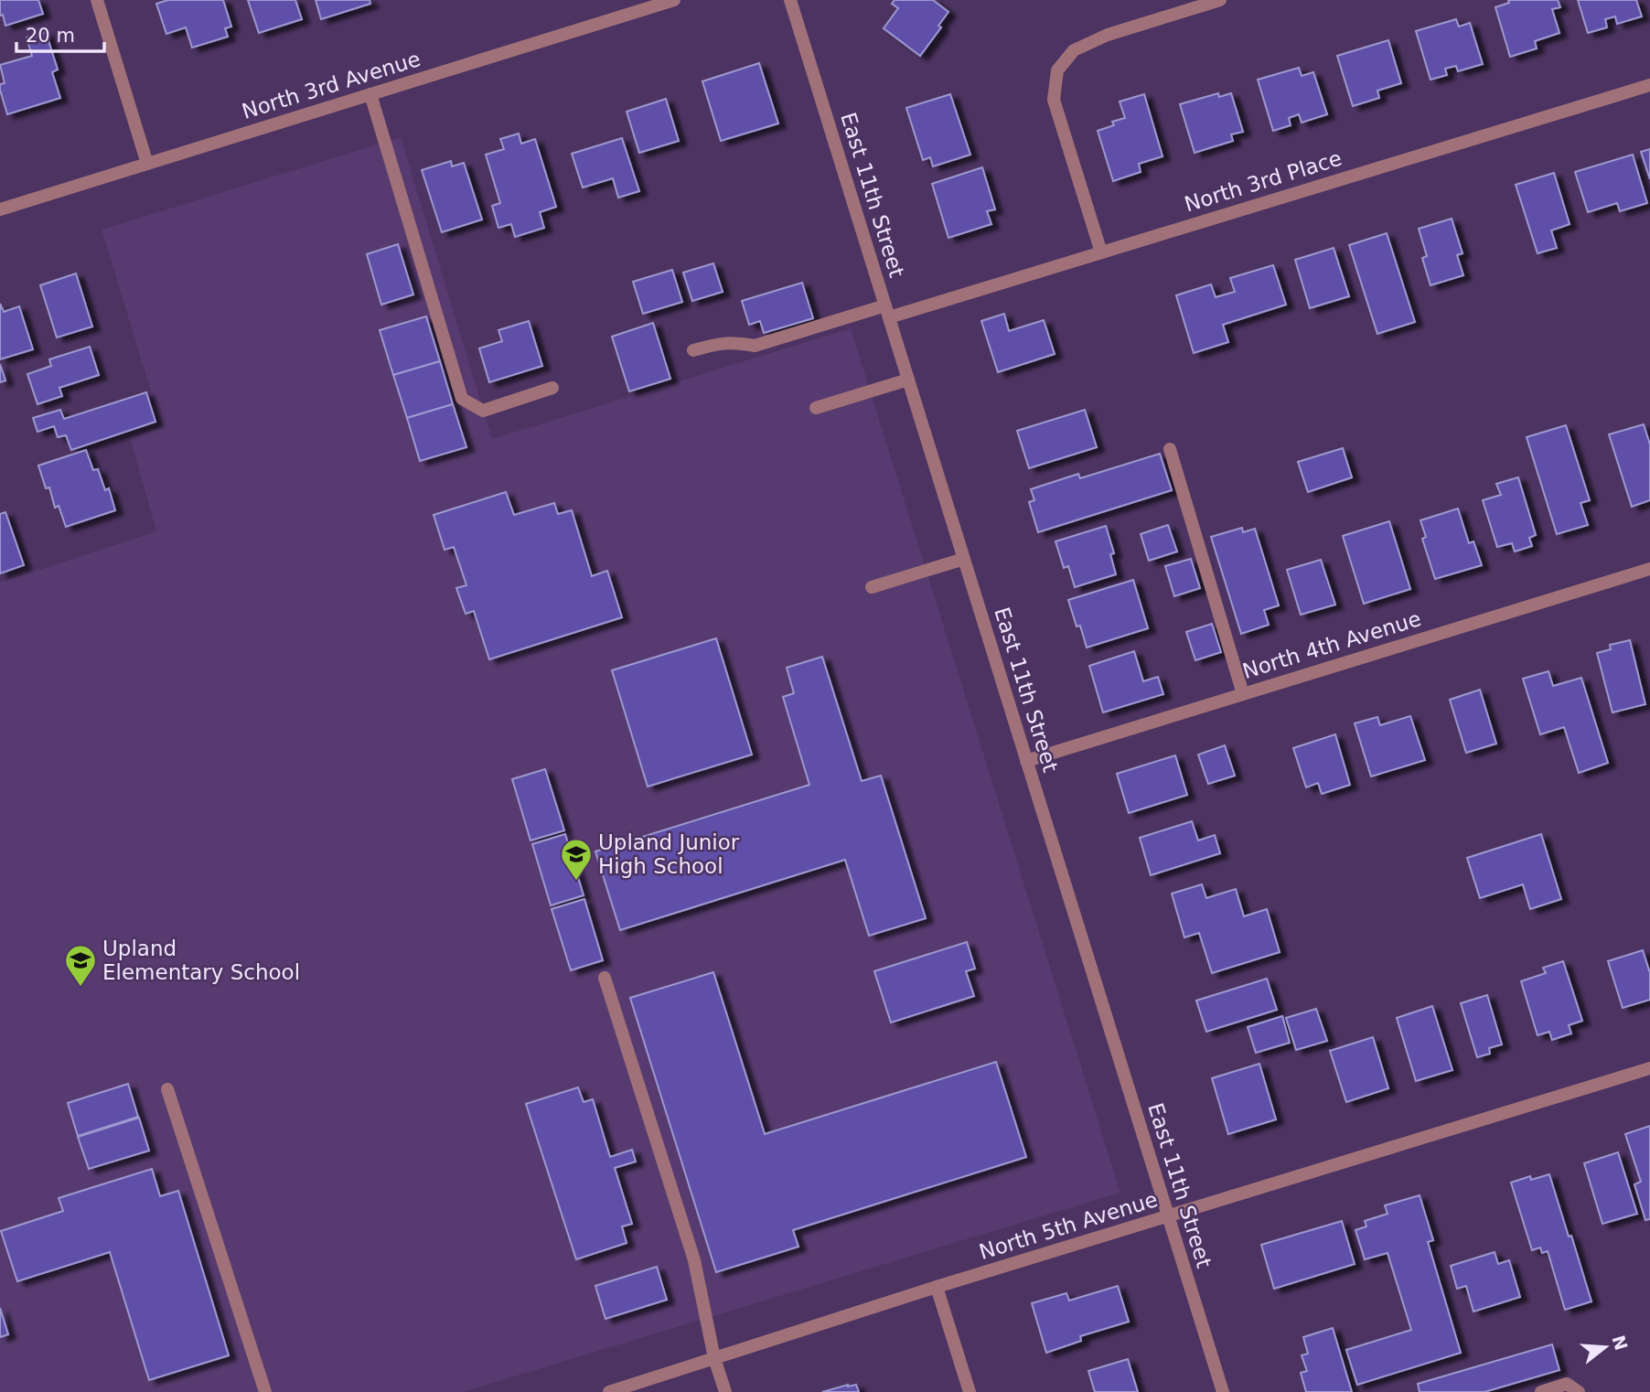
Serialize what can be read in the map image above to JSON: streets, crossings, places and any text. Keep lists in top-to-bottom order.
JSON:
{
  "streets": {
    "street": [
      "North 3rd Avenue",
      "North 3rd Place",
      "East 11th Street",
      "North 4th Avenue",
      "North 5th Avenue"
    ]
  },
  "crossings": [
    ["North 3rd Place", "East 11th Street"],
    ["East 11th Street", "North 4th Avenue"],
    ["East 11th Street", "North 5th Avenue"]
  ],
  "places": {
    "school or university": ["Upland Junior High School", "Upland Elementary School"]
  },
  "scale_bar": "20 m",
  "north": "right"
}
